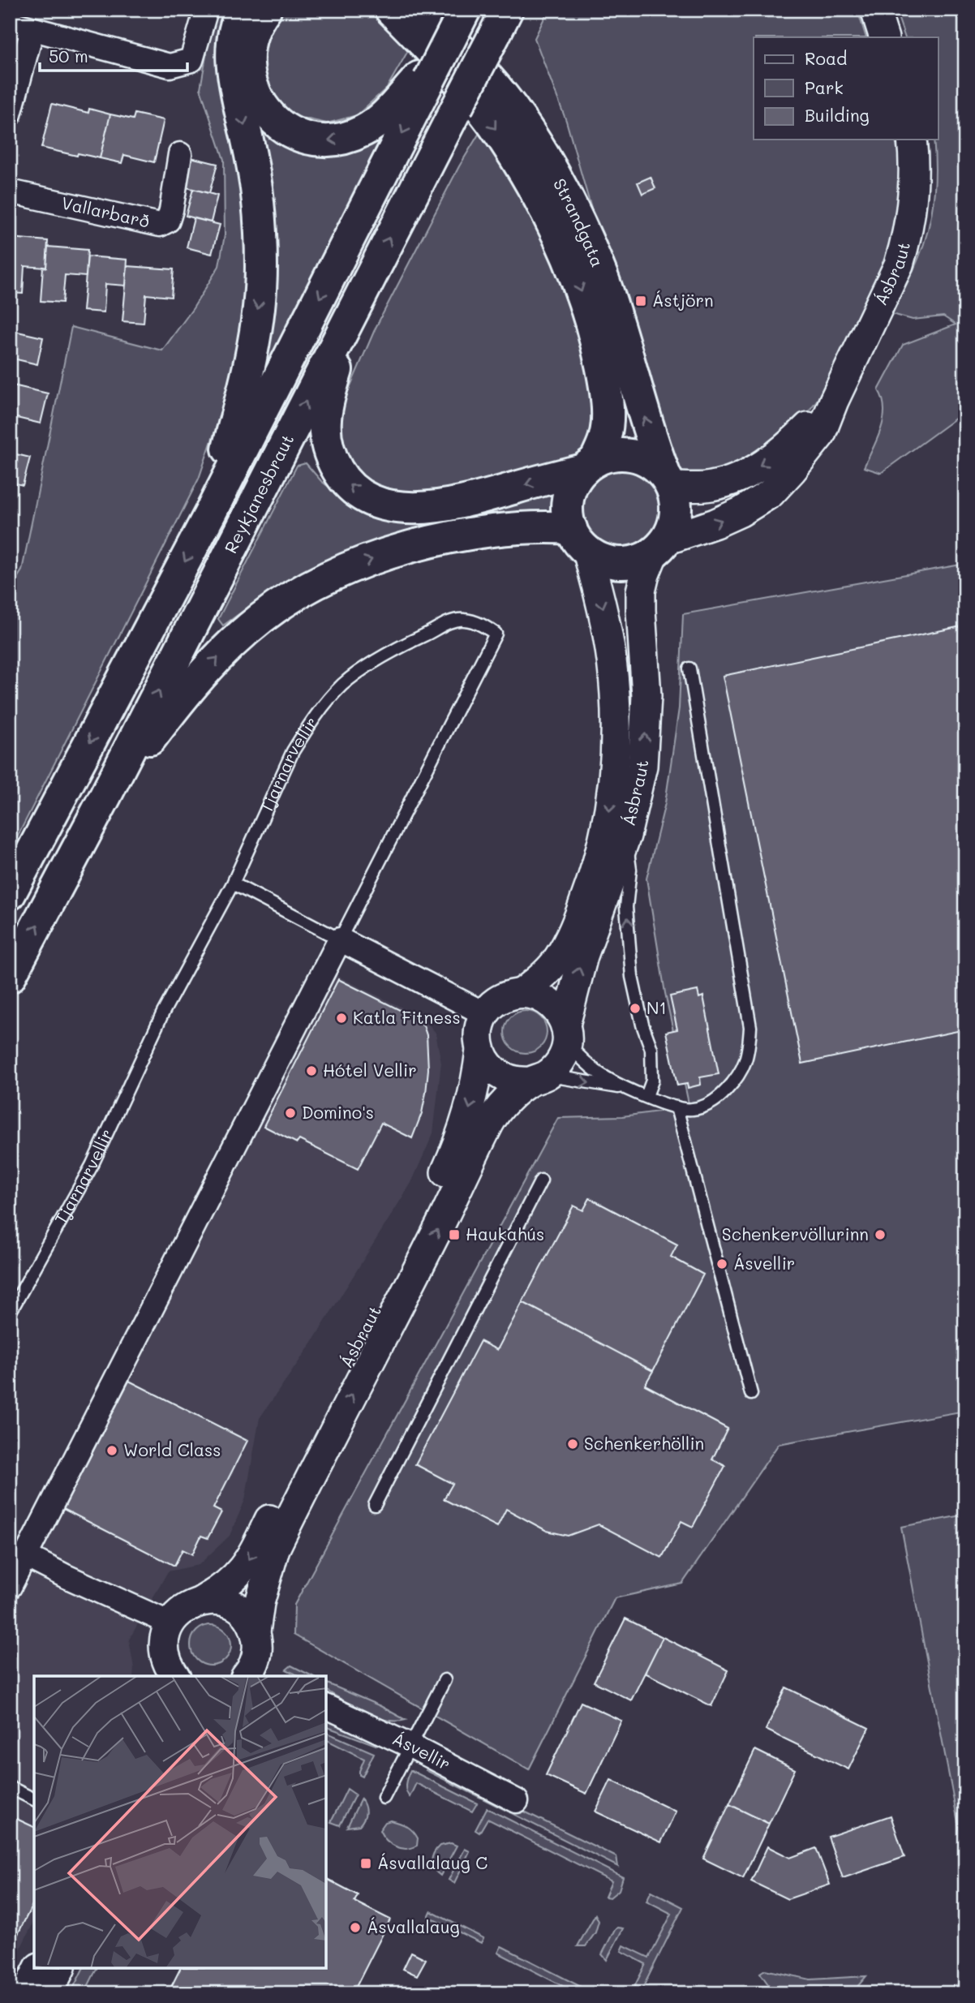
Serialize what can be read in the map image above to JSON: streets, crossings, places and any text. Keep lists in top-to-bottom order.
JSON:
{
  "streets": {
    "main road": ["Strandgata", "Reykjanesbraut"],
    "street": [
      "Vallarbarð",
      "Ásbraut",
      "Tjarnarvellir",
      "Ásvellir"
    ]
  },
  "crossings": [
    ["Strandgata", "Ásbraut"]
  ],
  "places": {
    "transit": ["Ástjörn", "Haukahús", "Ásvallalaug C"],
    "other": [
      "N1",
      "Katla Fitness",
      "Hótel Vellir",
      "Domino's",
      "Schenkervöllurinn",
      "Ásvellir",
      "Schenkerhöllin",
      "World Class",
      "Ásvallalaug"
    ]
  },
  "legend": ["Road", "Park", "Building"],
  "scale_bar": "50 m"
}
